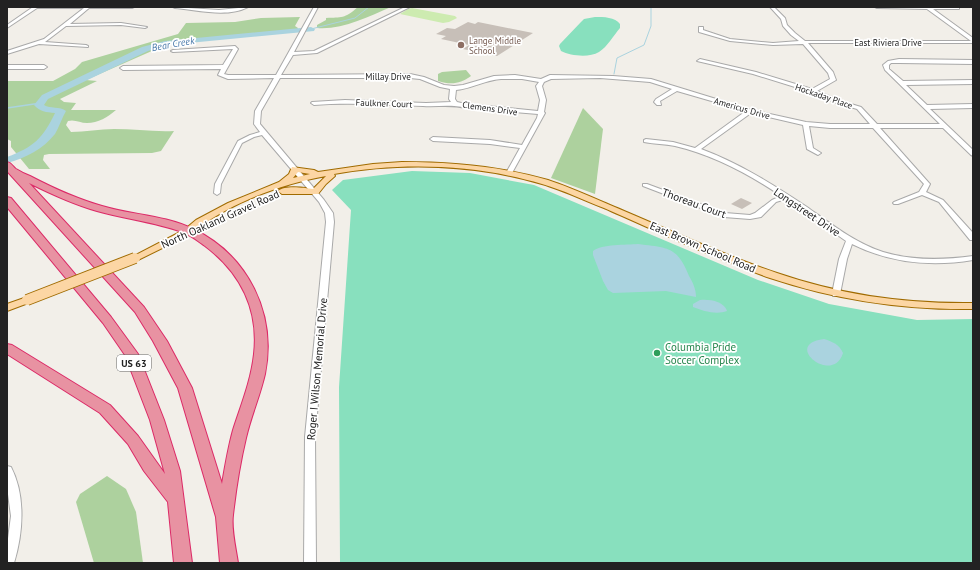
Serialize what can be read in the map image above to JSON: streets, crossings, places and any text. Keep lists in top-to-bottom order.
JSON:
{
  "streets": {
    "highway": ["US 63"],
    "main road": ["North Oakland Gravel Road", "East Brown School Road"],
    "street": [
      "East Riviera Drive",
      "Millay Drive",
      "Hockaday Place",
      "Faulkner Court",
      "Clemens Drive",
      "Americus Drive",
      "Thoreau Court",
      "Longstreet Drive",
      "Roger I Wilson Memorial Drive"
    ]
  },
  "crossings": [
    ["Millay Drive", "Clemens Drive"],
    ["Millay Drive", "Americus Drive"],
    ["Hockaday Place", "Americus Drive"],
    ["Faulkner Court", "Clemens Drive"],
    ["Thoreau Court", "Longstreet Drive"],
    ["North Oakland Gravel Road", "East Brown School Road"],
    ["North Oakland Gravel Road", "Roger I Wilson Memorial Drive"],
    ["East Brown School Road", "Roger I Wilson Memorial Drive"]
  ],
  "water": ["Bear Creek"],
  "places": ["Lange Middle School", "Columbia Pride Soccer Complex"]
}
